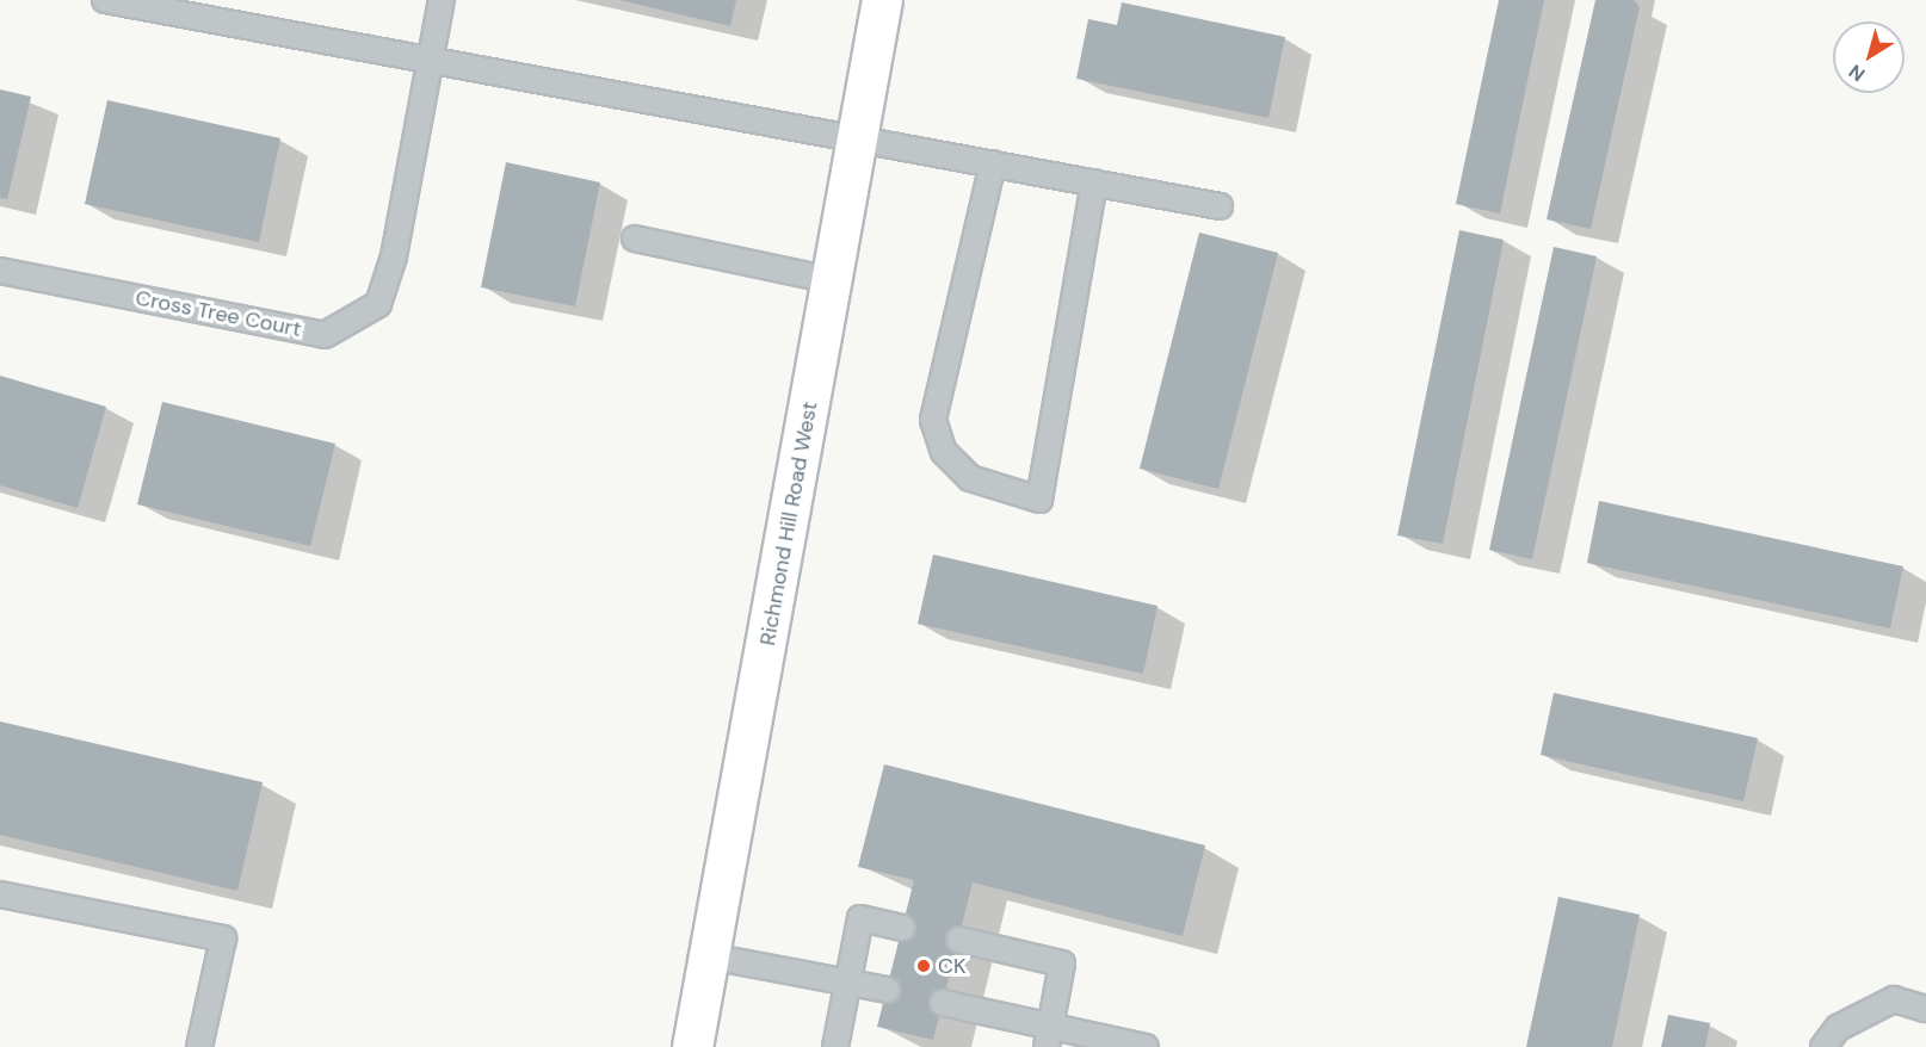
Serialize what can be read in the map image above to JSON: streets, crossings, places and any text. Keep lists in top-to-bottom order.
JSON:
{
  "streets": {
    "street": ["Richmond Hill Road West"],
    "lane": ["Cross Tree Court"]
  },
  "places": ["CK"],
  "north": "bottom left"
}
